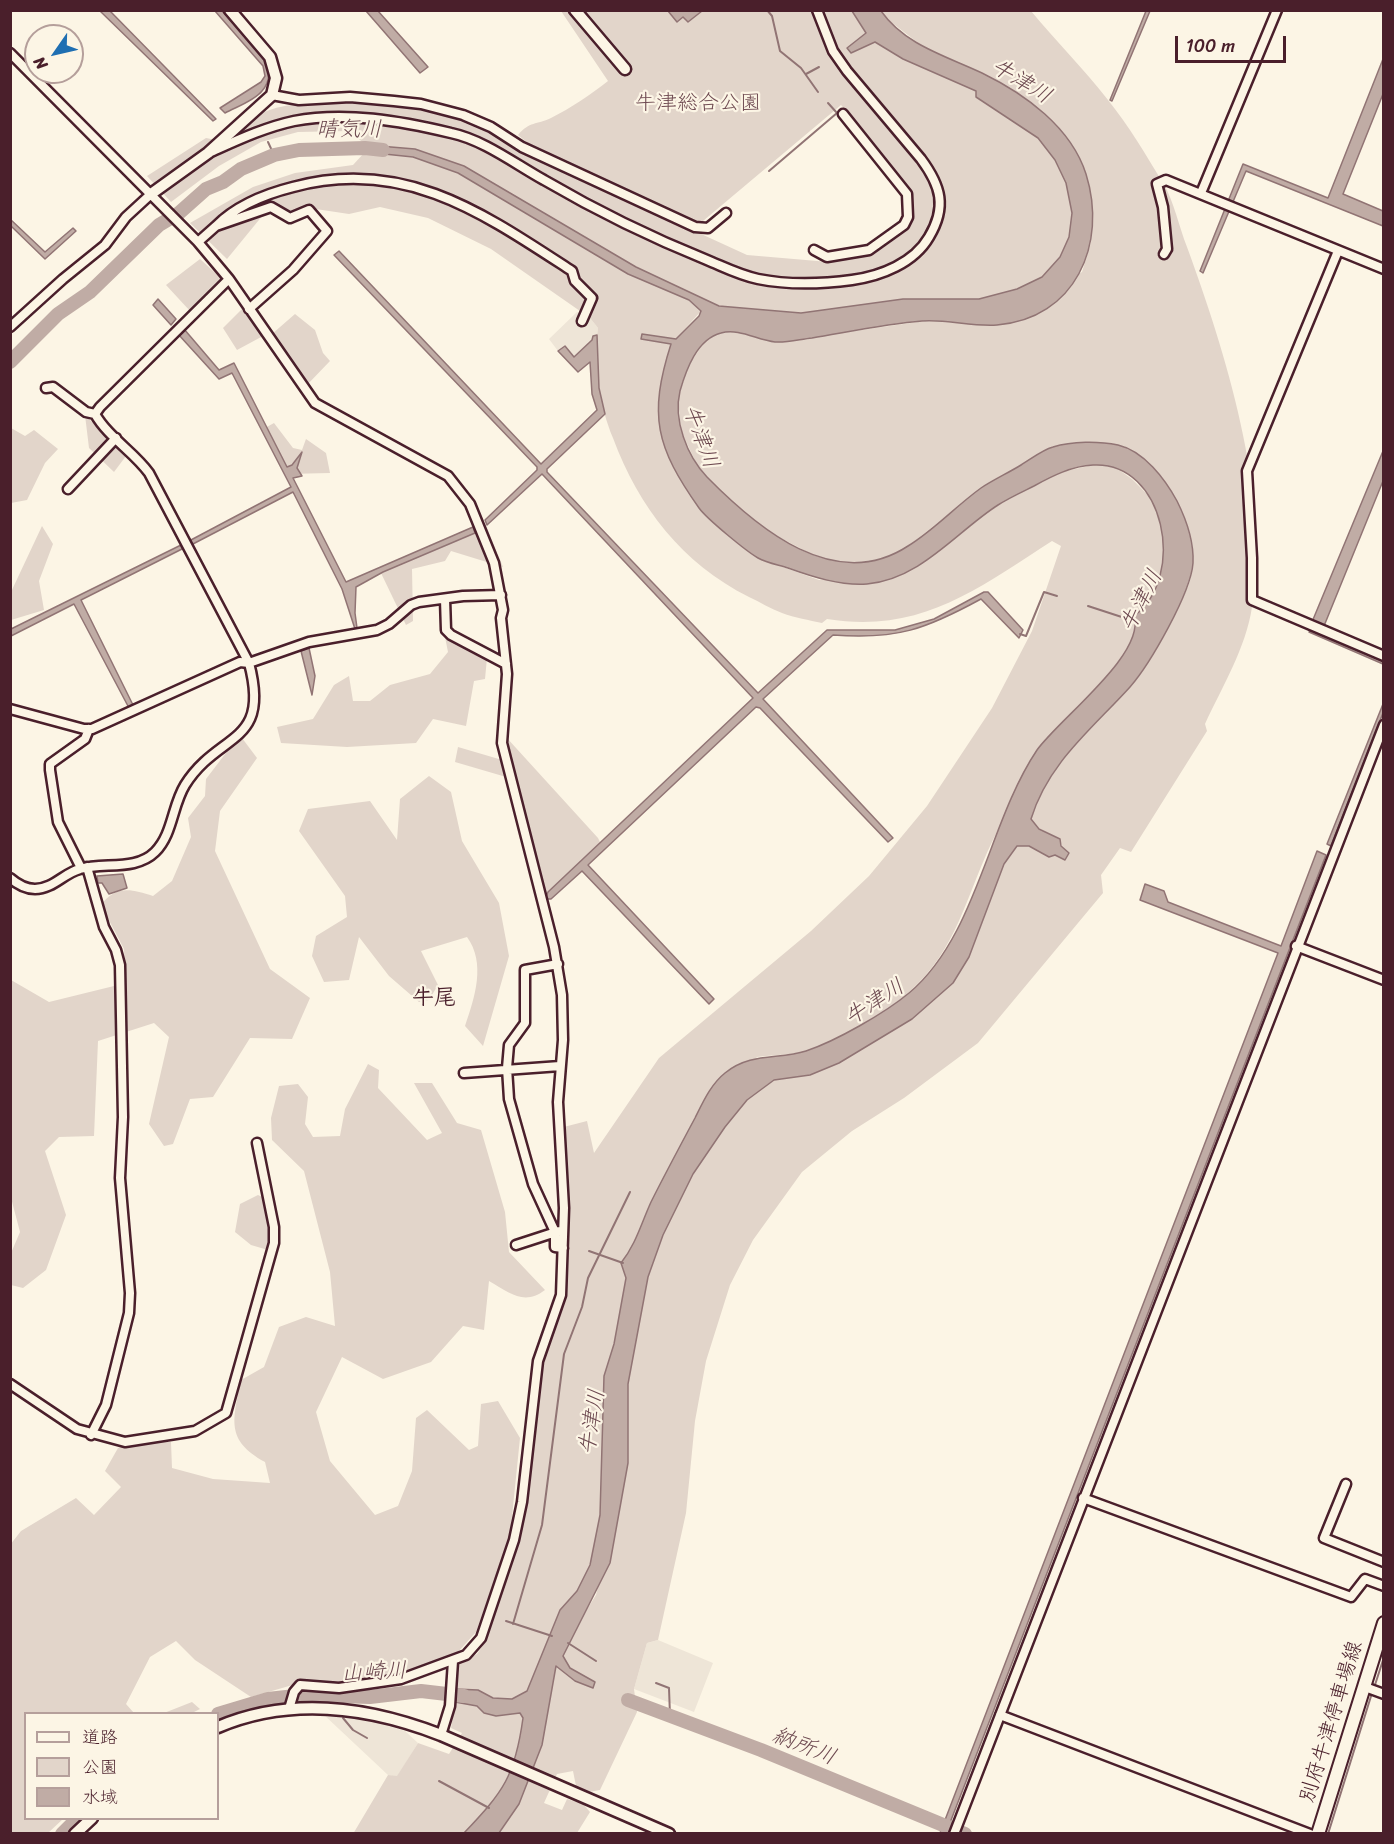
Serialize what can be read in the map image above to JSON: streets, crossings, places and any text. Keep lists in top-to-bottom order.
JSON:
{
  "streets": {
    "main road": ["別府牛津停車場線"]
  },
  "districts": ["牛尾"],
  "water": [
    "牛津川",
    "晴気川",
    "山崎川",
    "納所川"
  ],
  "parks": ["牛津総合公園"],
  "legend": ["道路", "公園", "水域"],
  "scale_bar": "100 m",
  "north": "bottom left"
}
